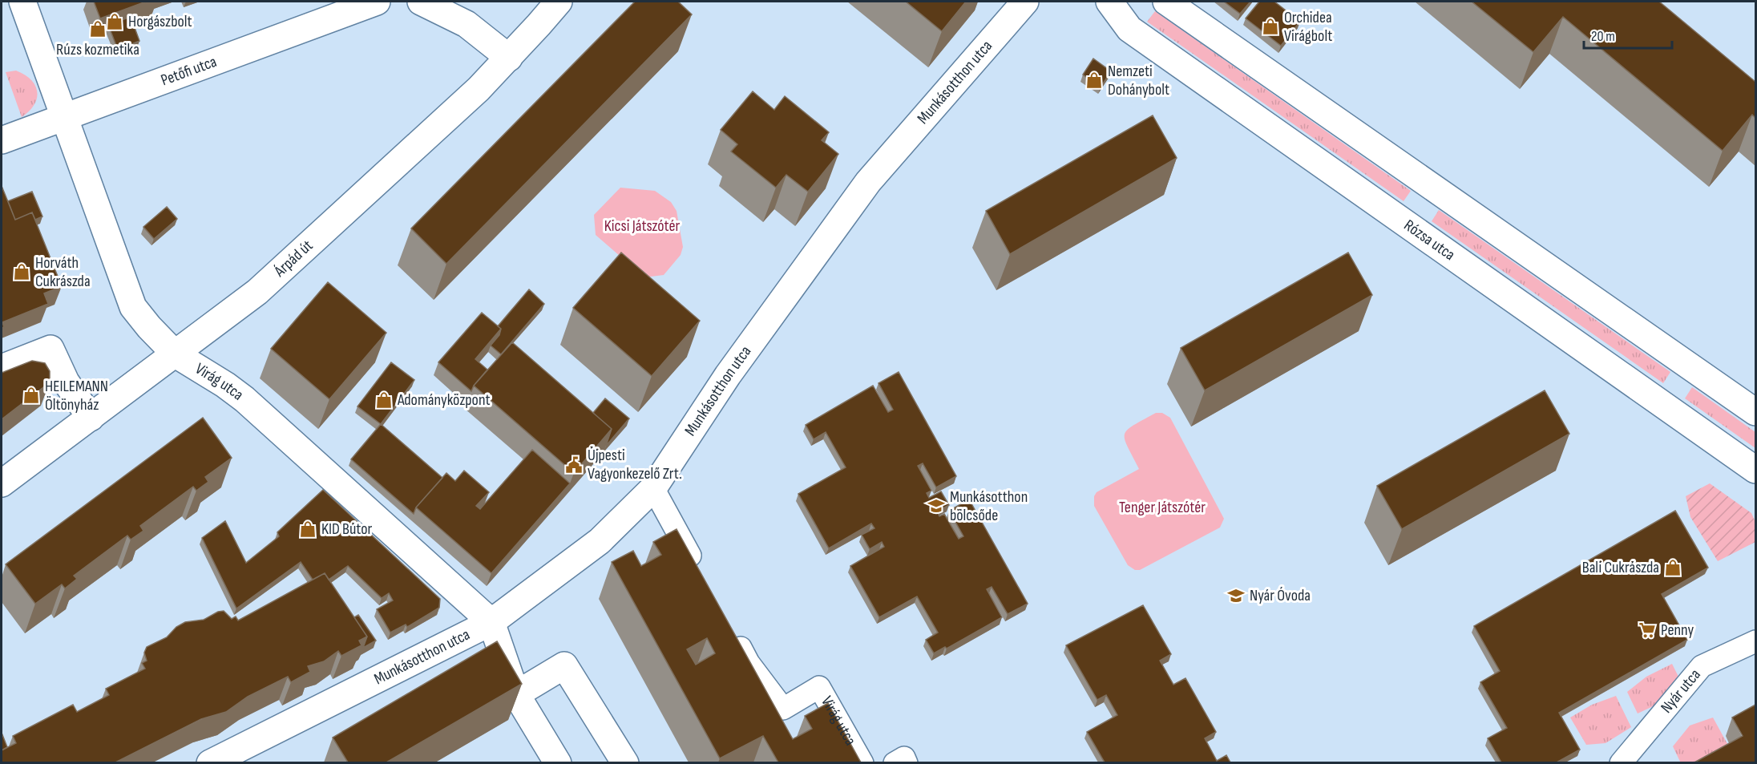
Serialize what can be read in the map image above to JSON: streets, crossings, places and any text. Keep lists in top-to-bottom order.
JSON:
{
  "streets": {
    "street": [
      "Petőfi utca",
      "Munkásotthon utca",
      "Rózsa utca",
      "Árpád út",
      "Virág utca",
      "Nyár utca"
    ]
  },
  "crossings": [
    ["Petőfi utca", "Virág utca"],
    ["Munkásotthon utca", "Virág utca"],
    ["Árpád út", "Virág utca"]
  ],
  "parks": ["Kicsi Játszótér", "Tenger Játszótér"],
  "places": {
    "shop": [
      "Horgászbolt",
      "Orchidea Virágbolt",
      "Rúzs kozmetika",
      "Nemzeti Dohánybolt",
      "Horváth Cukrászda",
      "HEILEMANN Öltönyház",
      "Adományközpont",
      "KID Bútor",
      "Bali Cukrászda"
    ],
    "public building": ["Újpesti Vagyonkezelő Zrt."],
    "school or university": ["Munkásotthon bölcsőde", "Nyár Óvoda"],
    "supermarket": ["Penny"]
  },
  "scale_bar": "20 m"
}
